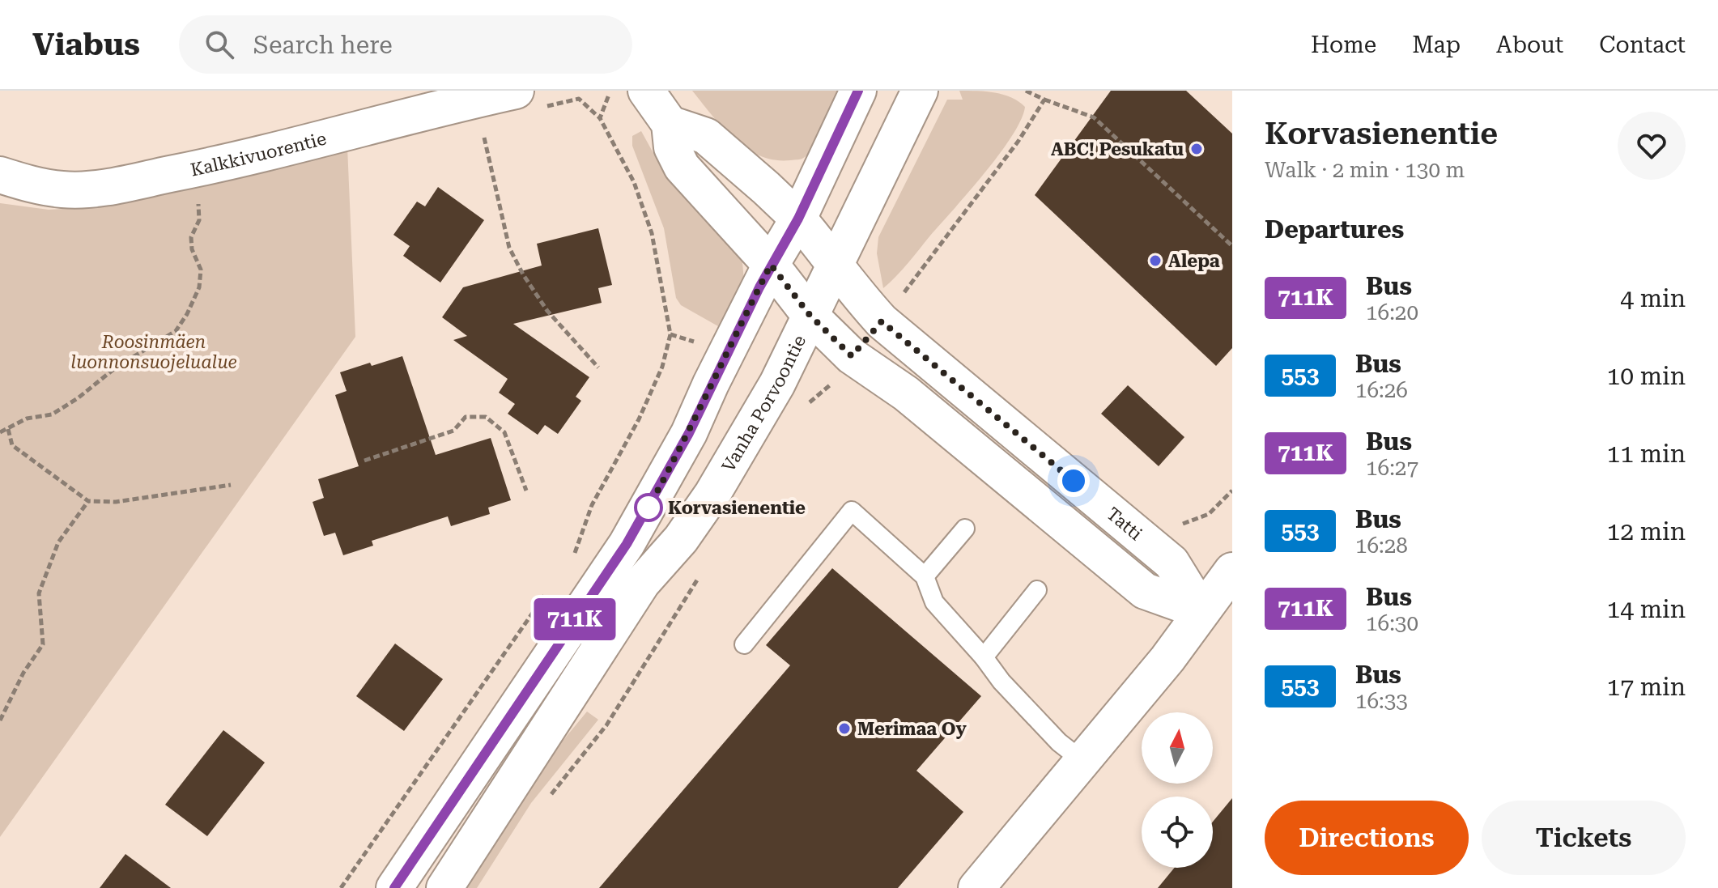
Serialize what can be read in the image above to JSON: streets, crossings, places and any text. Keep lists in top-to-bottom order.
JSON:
{
  "streets": {
    "street": ["Kalkkivuorentie", "Vanha Porvoontie", "Tatti"]
  },
  "crossings": [
    ["Vanha Porvoontie", "Tatti"]
  ],
  "parks": ["Roosinmäen luonnonsuojelualue"],
  "places": [
    "ABC! Pesukatu",
    "Alepa",
    "Korvasienentie",
    "Merimaa Oy"
  ],
  "lines": ["bus line 711K"],
  "north": "top",
  "page": {
    "header": "Viabus",
    "search": "Search here",
    "nav": [
      "Home",
      "Map",
      "About",
      "Contact"
    ],
    "on_map": "711K",
    "heading": [
      ["Korvasienentie", "Walk · 2 min · 130 m"],
      "Departures"
    ],
    "list": [
      {
        "mark": "711K",
        "name": "Bus",
        "note": "16:20",
        "value": "4 min"
      },
      {
        "mark": "553",
        "name": "Bus",
        "note": "16:26",
        "value": "10 min"
      },
      {
        "mark": "711K",
        "name": "Bus",
        "note": "16:27",
        "value": "11 min"
      },
      {
        "mark": "553",
        "name": "Bus",
        "note": "16:28",
        "value": "12 min"
      },
      {
        "mark": "711K",
        "name": "Bus",
        "note": "16:30",
        "value": "14 min"
      },
      {
        "mark": "553",
        "name": "Bus",
        "note": "16:33",
        "value": "17 min"
      }
    ],
    "buttons": ["Directions", "Tickets"]
  }
}
